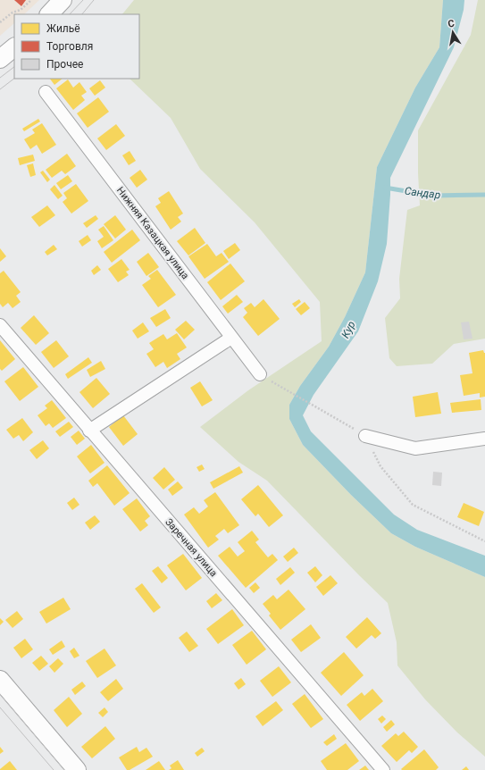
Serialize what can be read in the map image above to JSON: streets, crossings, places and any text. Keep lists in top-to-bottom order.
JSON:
{
  "streets": {
    "street": ["Нижняя Казацкая улица", "Заречная улица"]
  },
  "water": ["Сандар", "Кур"],
  "legend": ["Жильё", "Торговля", "Прочее"],
  "north": "top"
}
